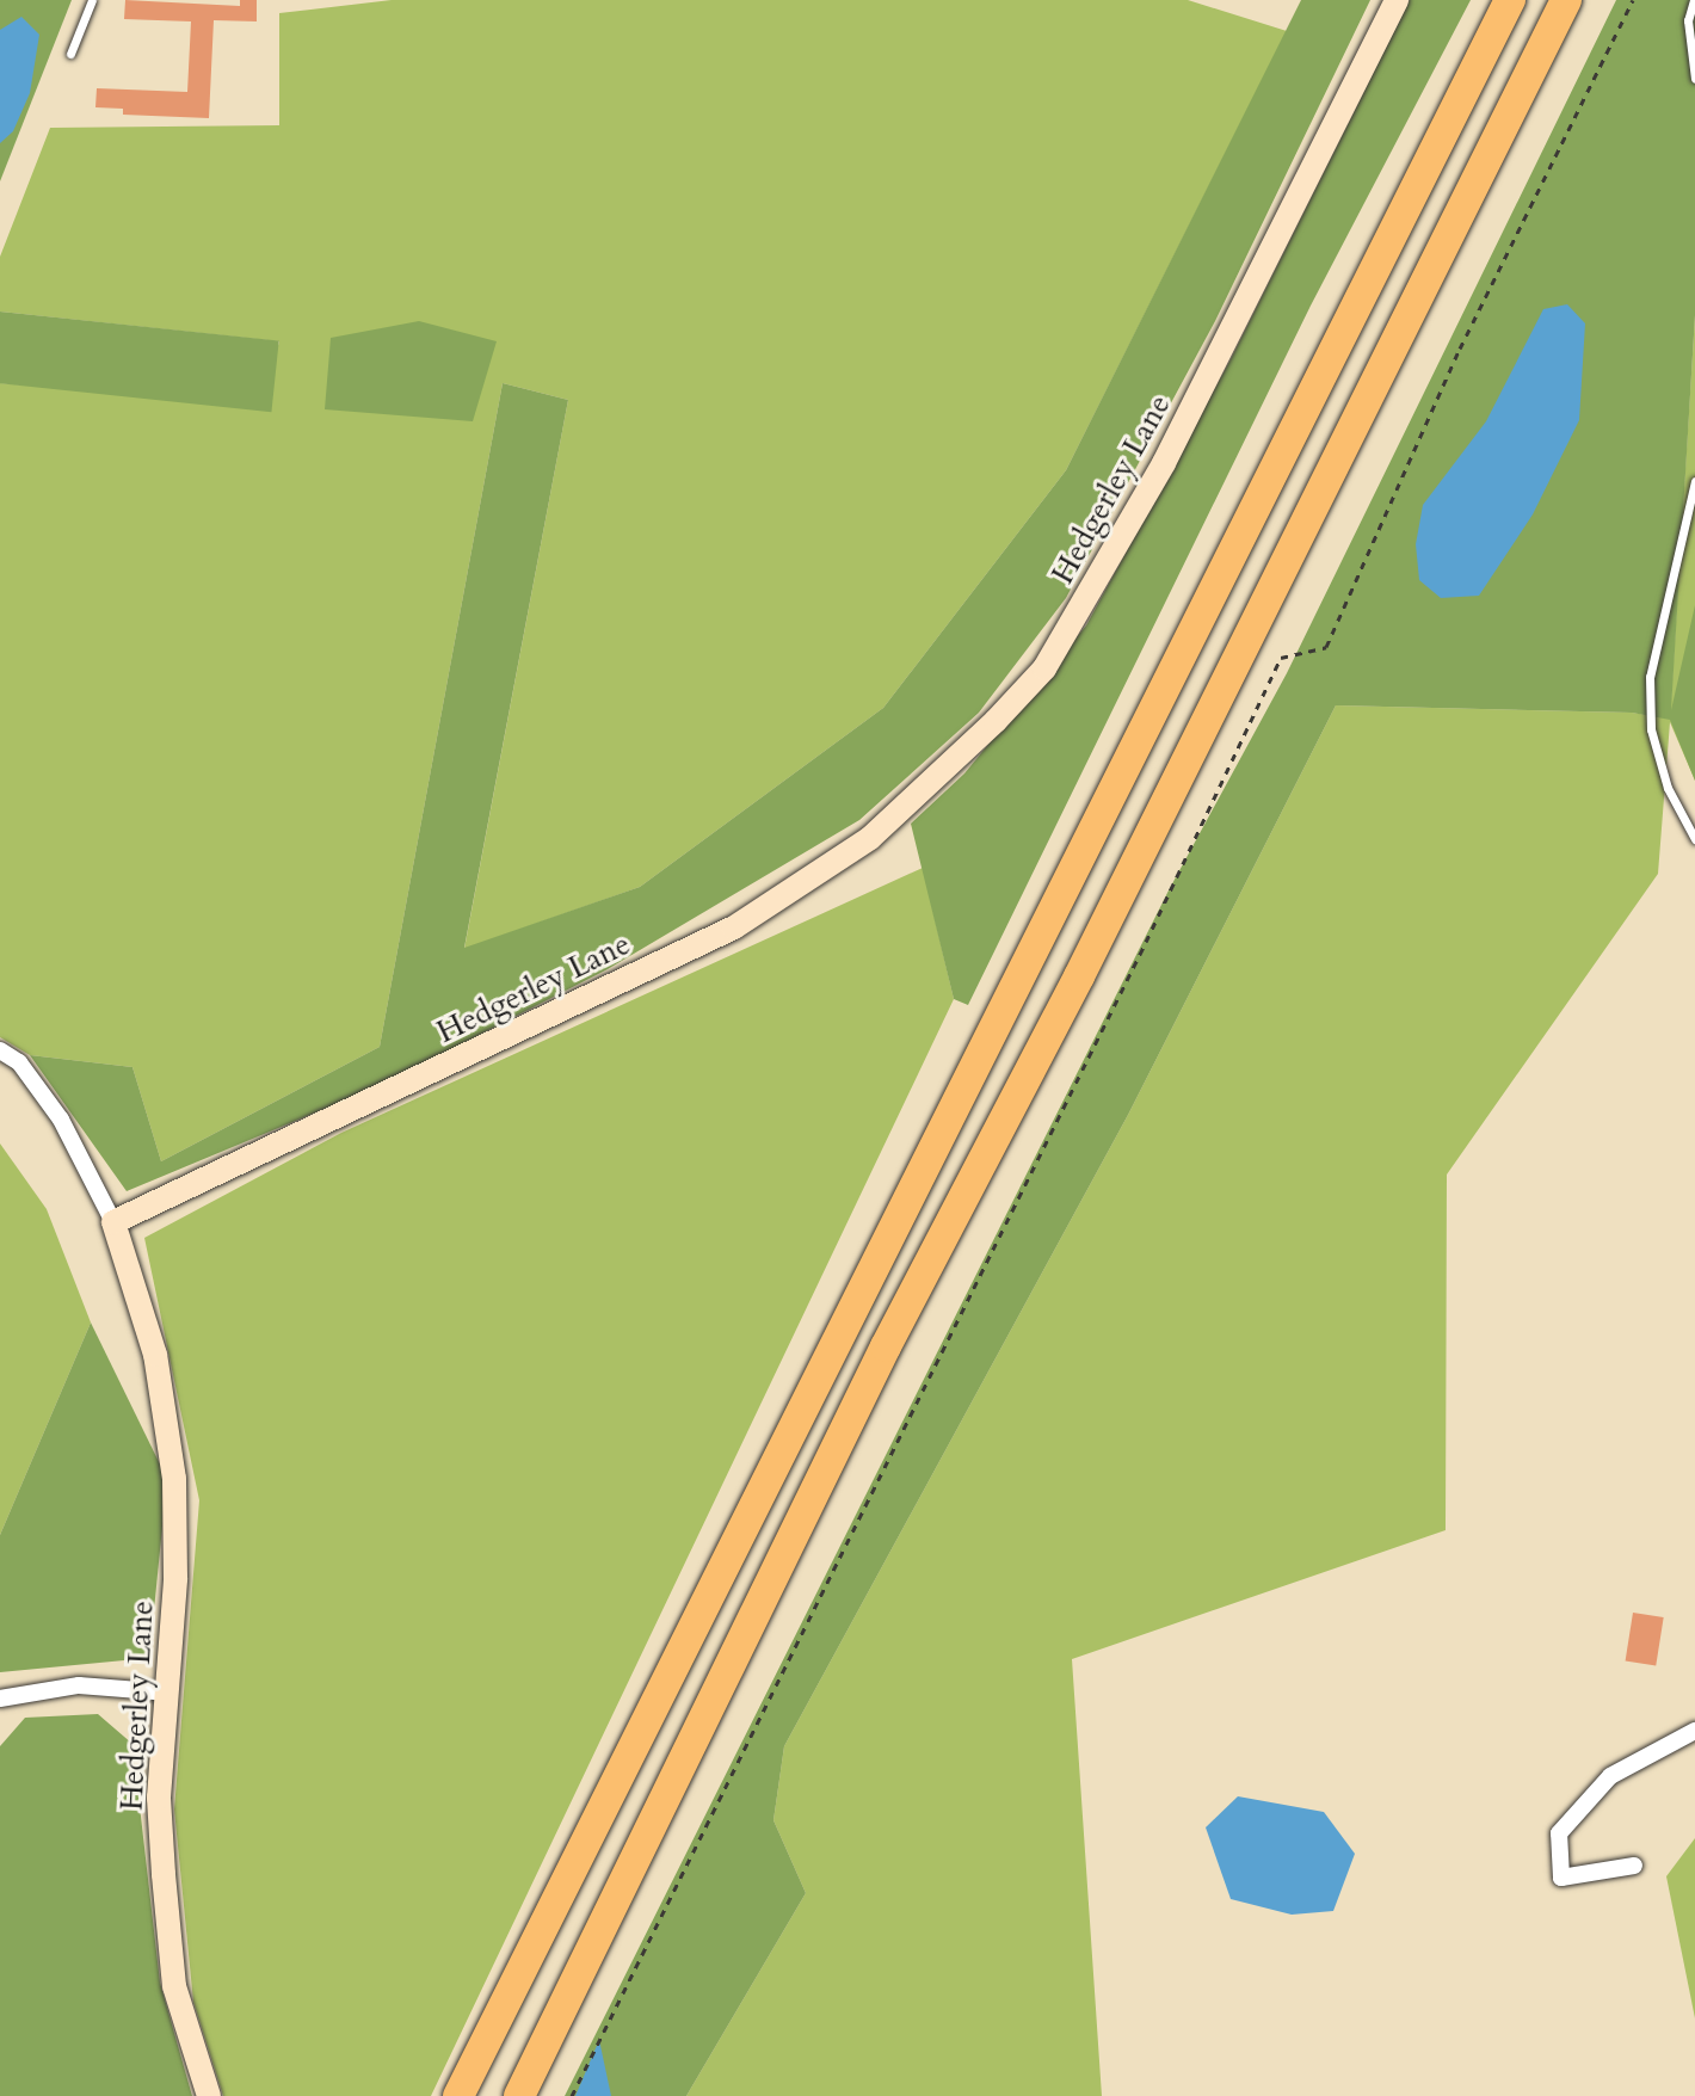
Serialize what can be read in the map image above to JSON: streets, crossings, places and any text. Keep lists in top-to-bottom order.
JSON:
{
  "streets": {
    "street": ["Hedgerley Lane"]
  }
}
